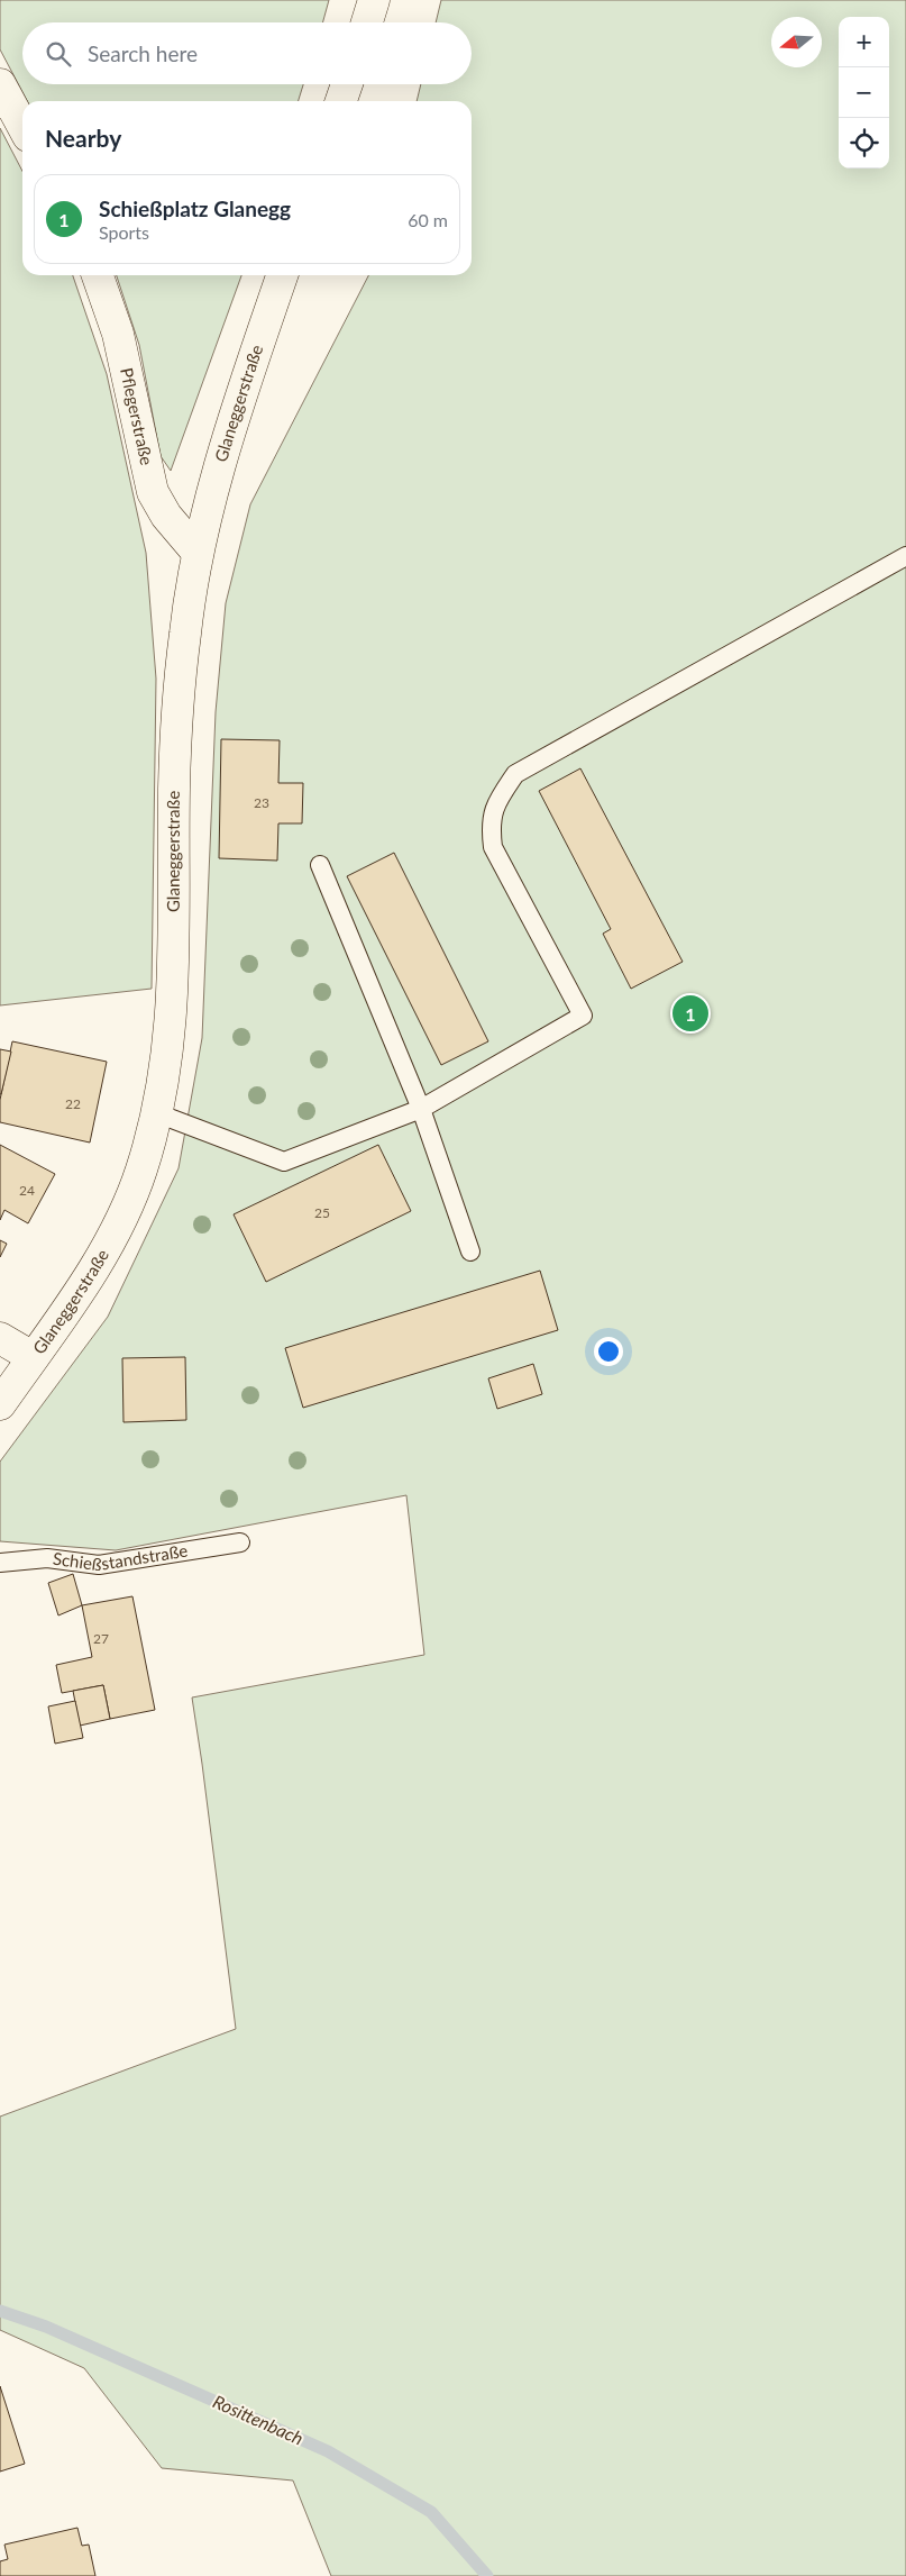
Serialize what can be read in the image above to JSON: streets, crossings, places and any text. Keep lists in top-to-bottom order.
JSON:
{
  "streets": {
    "street": ["Glaneggerstraße", "Pflegerstraße"],
    "lane": ["Schießstandstraße"]
  },
  "crossings": [
    ["Glaneggerstraße", "Pflegerstraße"]
  ],
  "water": ["Rosittenbach"],
  "house_numbers": [
    "23",
    "22",
    "24",
    "25",
    "27"
  ],
  "north": "left",
  "page": {
    "map_buttons": ["+", "−"],
    "search": "Search here",
    "heading": "Nearby",
    "list": [
      {
        "mark": "1",
        "name": "Schießplatz Glanegg",
        "note": "Sports",
        "value": "60 m"
      }
    ],
    "pins": "1"
  }
}
